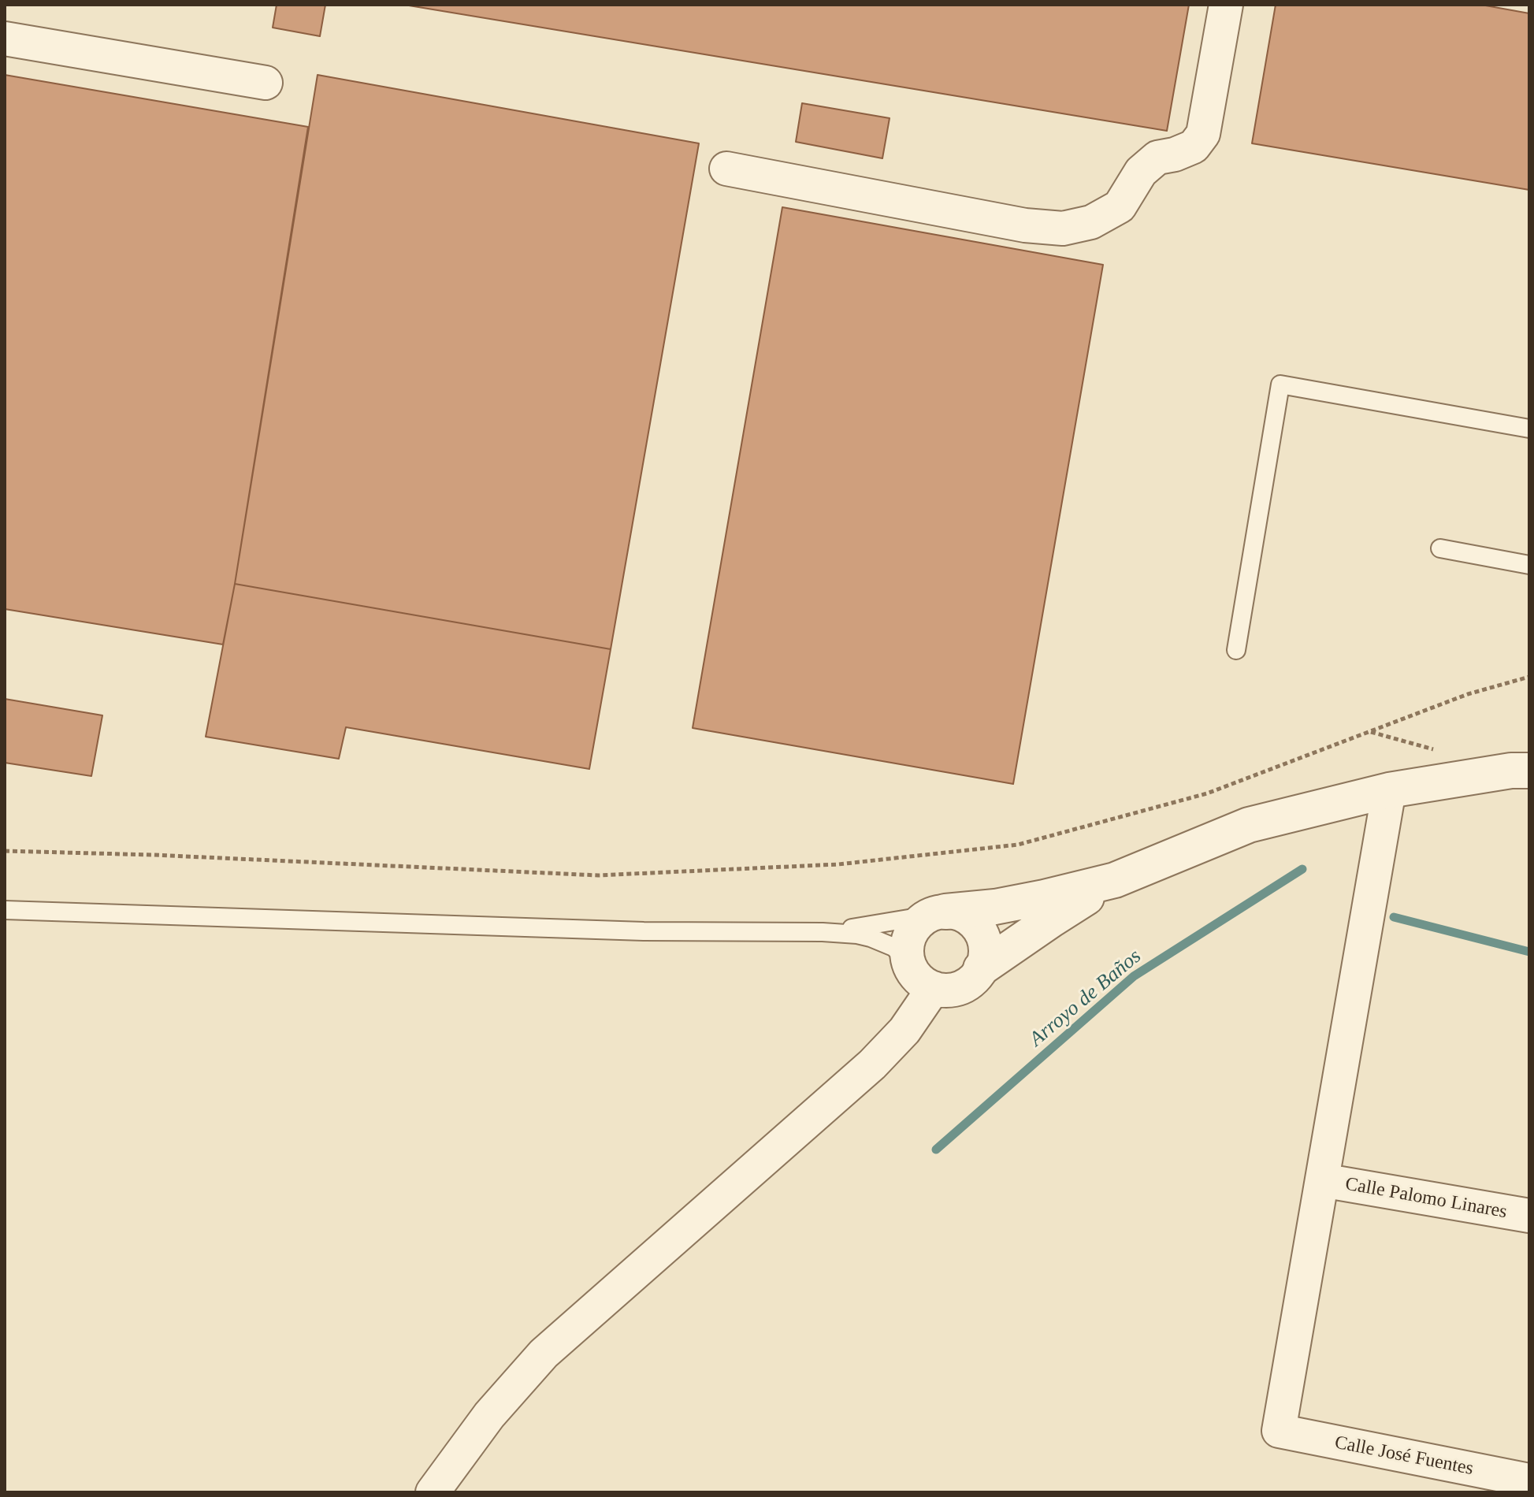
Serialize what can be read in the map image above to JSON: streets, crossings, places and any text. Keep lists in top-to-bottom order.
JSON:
{
  "streets": {
    "street": ["Calle Palomo Linares", "Calle José Fuentes"]
  },
  "crossings": [
    ["Calle Palomo Linares", "Calle José Fuentes"]
  ],
  "water": ["Arroyo de Baños"]
}
